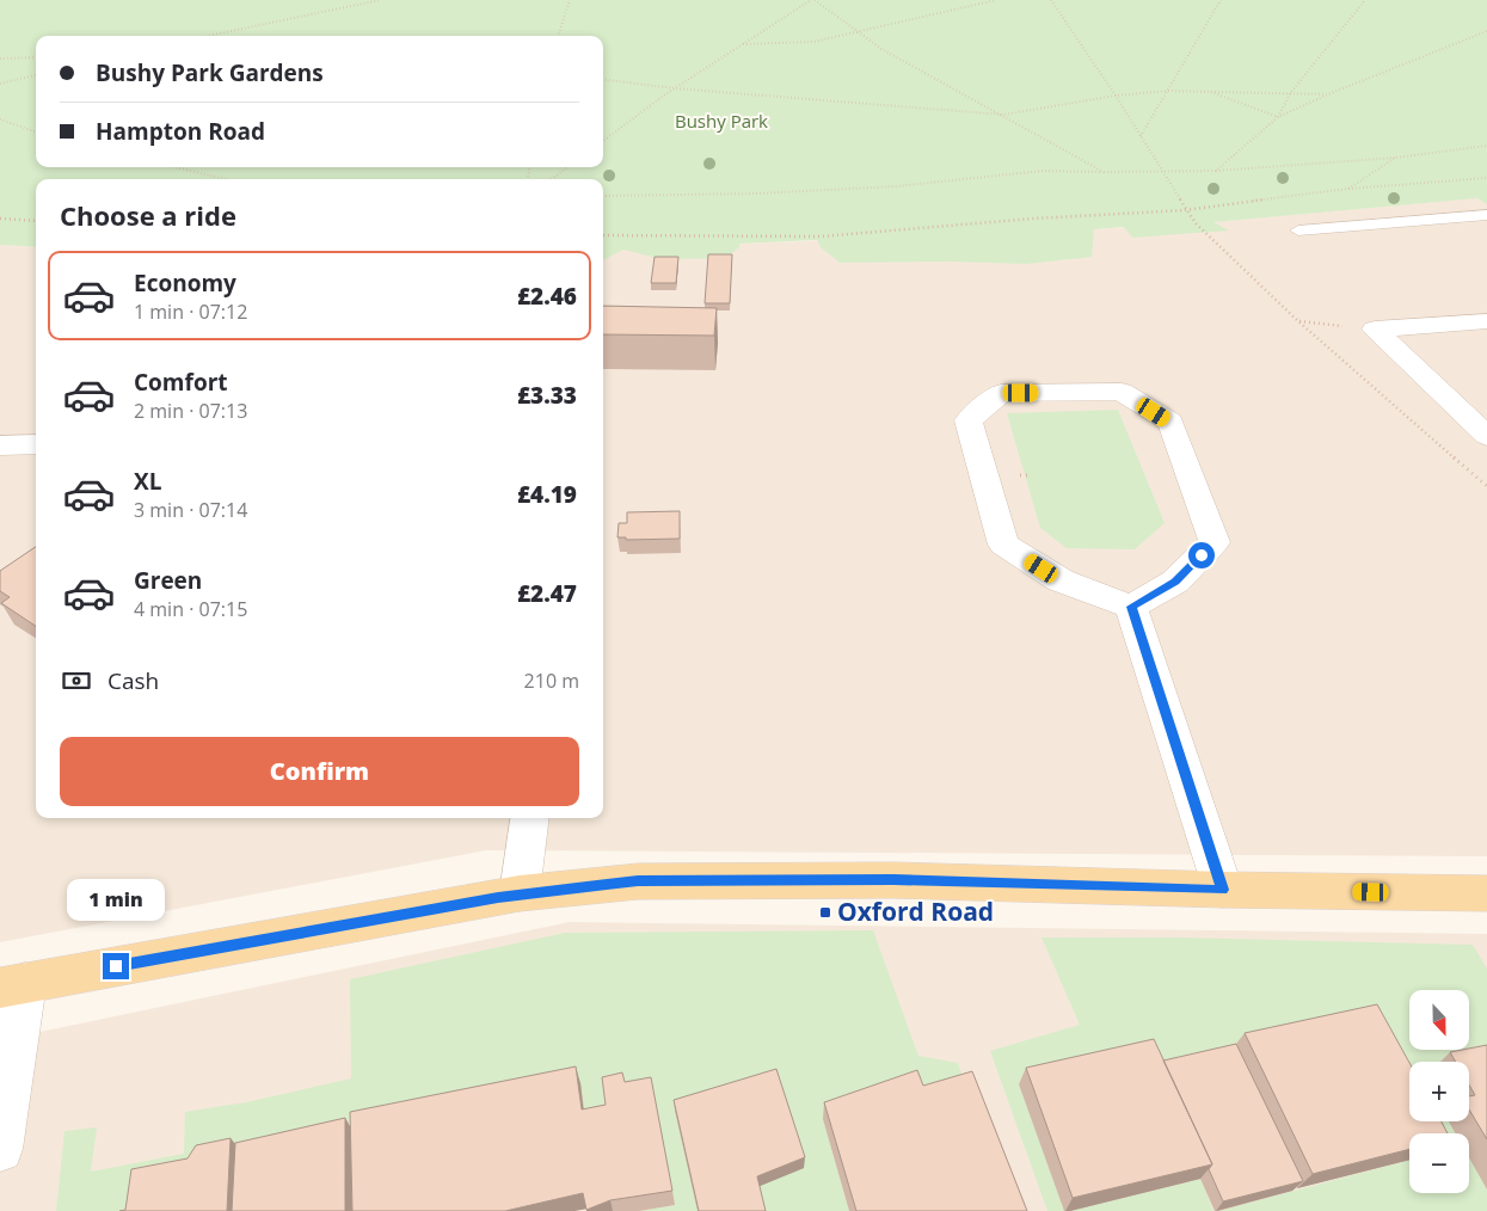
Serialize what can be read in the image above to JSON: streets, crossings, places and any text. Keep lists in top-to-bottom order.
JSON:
{
  "parks": ["Bushy Park"],
  "places": {
    "transit": ["Oxford Road"]
  },
  "north": "bottom",
  "page": {
    "banner": ["Bushy Park Gardens", "Hampton Road"],
    "heading": "Choose a ride",
    "list": [
      {
        "name": "Economy",
        "note": "1 min · 07:12",
        "value": "£2.46"
      },
      {
        "name": "Comfort",
        "note": "2 min · 07:13",
        "value": "£3.33"
      },
      {
        "name": "XL",
        "note": "3 min · 07:14",
        "value": "£4.19"
      },
      {
        "name": "Green",
        "note": "4 min · 07:15",
        "value": "£2.47"
      }
    ],
    "pay": ["Cash", "210 m"],
    "buttons": "Confirm",
    "bubble": "1 min",
    "map_buttons": ["+", "−"]
  }
}
